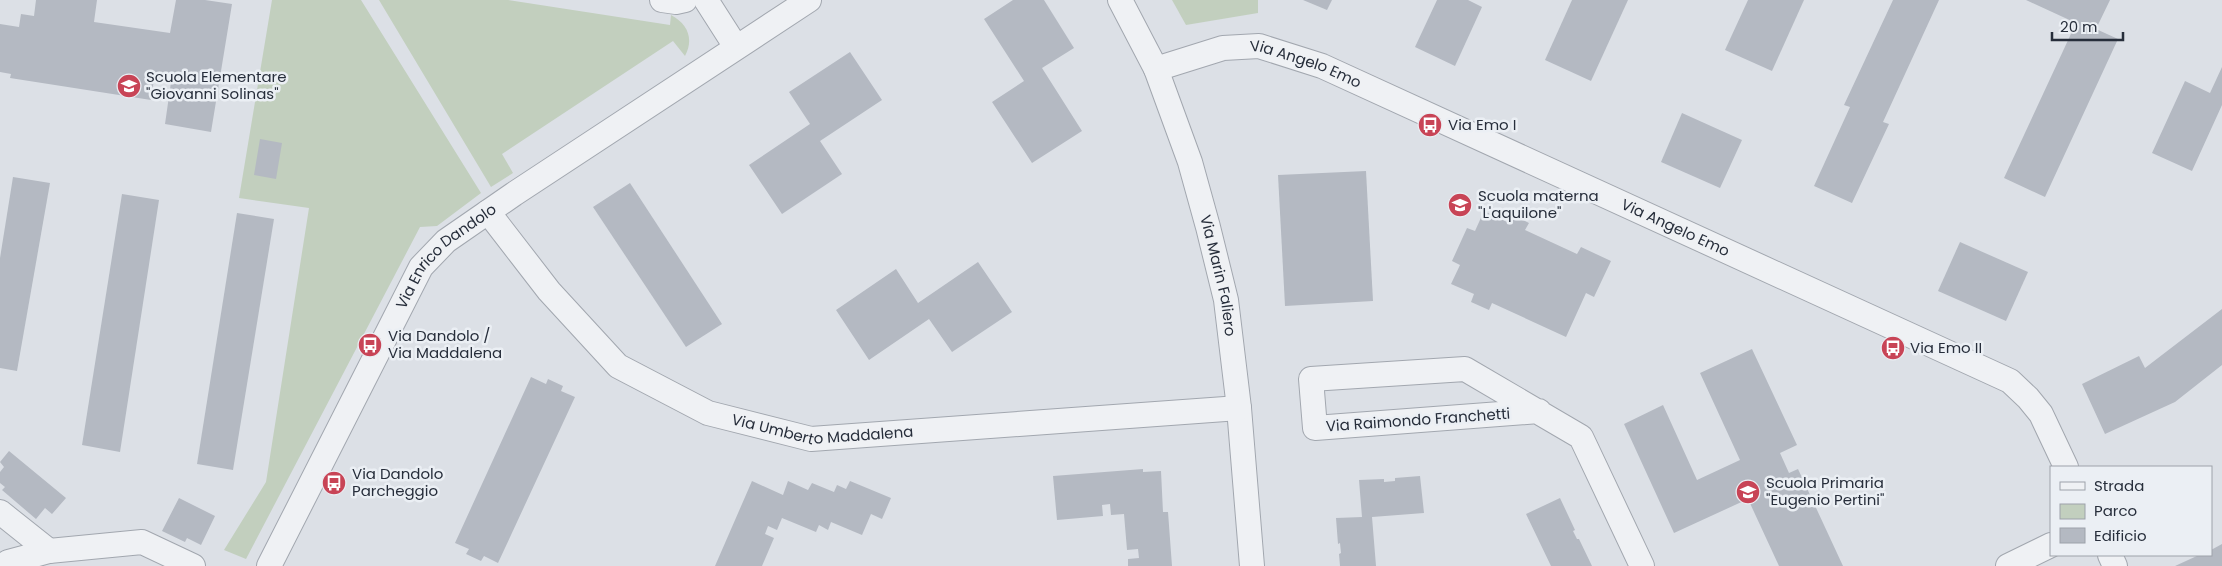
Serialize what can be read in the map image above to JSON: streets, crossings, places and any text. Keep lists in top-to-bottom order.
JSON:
{
  "streets": {
    "street": [
      "Via Angelo Emo",
      "Via Enrico Dandolo",
      "Via Marin Faliero",
      "Via Raimondo Franchetti",
      "Via Umberto Maddalena"
    ]
  },
  "crossings": [
    ["Via Angelo Emo", "Via Marin Faliero"],
    ["Via Enrico Dandolo", "Via Umberto Maddalena"],
    ["Via Marin Faliero", "Via Umberto Maddalena"]
  ],
  "places": {
    "school or university": ["Scuola Elementare \"Giovanni Solinas\"", "Scuola materna \"L'aquilone\"", "Scuola Primaria \"Eugenio Pertini\""],
    "bus stop": [
      "Via Emo I",
      "Via Dandolo / Via Maddalena",
      "Via Emo II",
      "Via Dandolo Parcheggio"
    ]
  },
  "legend": ["Strada", "Parco", "Edificio"],
  "scale_bar": "20 m"
}
